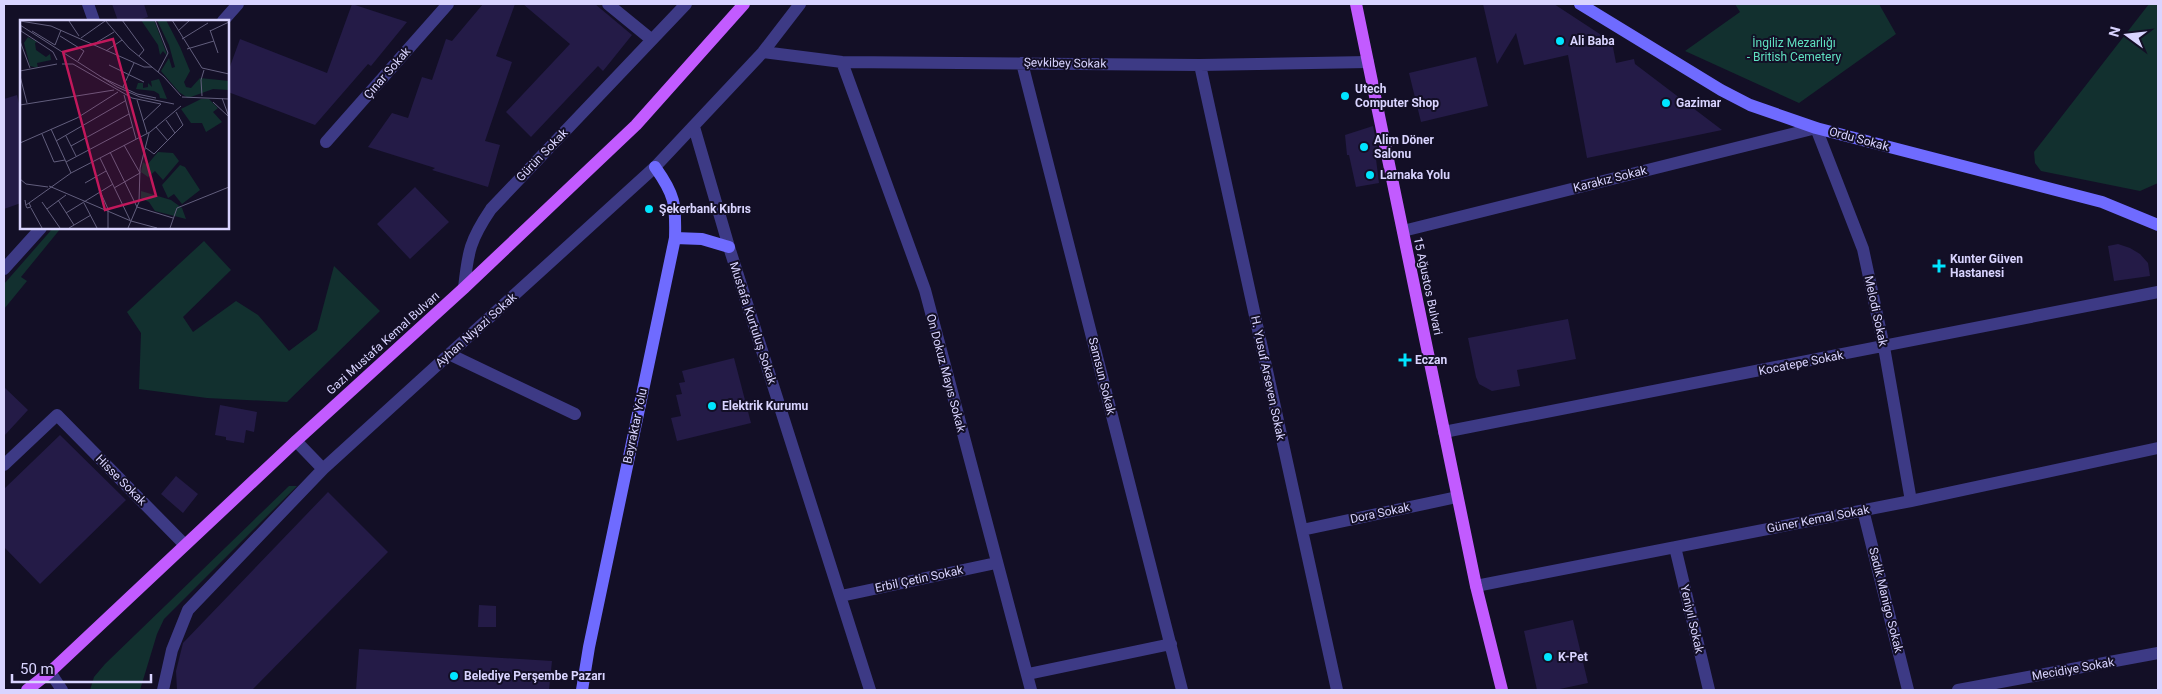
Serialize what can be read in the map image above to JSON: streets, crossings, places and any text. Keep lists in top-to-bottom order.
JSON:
{
  "streets": {
    "main road": ["15 Ağustos Bulvari", "Gazi Mustafa Kemal Bulvarı"],
    "street": [
      "Şevkibey Sokak",
      "Çınar Sokak",
      "Ordu Sokak",
      "Gürün Sokak",
      "Karakız Sokak",
      "Melodi Sokak",
      "Mustafa Kurtuluş Sokak",
      "Ayhan Niyazi Sokak",
      "Kocatepe Sokak",
      "On Dokuz Mayıs Sokak",
      "Samsun Sokak",
      "H. Yusuf Arseven Sokak",
      "Bayraktar Yolu",
      "Hisse Sokak",
      "Dora Sokak",
      "Güner Kemal Sokak",
      "Erbil Çetin Sokak",
      "Sadık Manigo Sokak",
      "Yeniyıl Sokak",
      "Mecidiye Sokak"
    ]
  },
  "crossings": [
    ["Şevkibey Sokak", "15 Ağustos Bulvari"],
    ["Şevkibey Sokak", "Ayhan Niyazi Sokak"],
    ["Şevkibey Sokak", "On Dokuz Mayıs Sokak"],
    ["Şevkibey Sokak", "Samsun Sokak"],
    ["Şevkibey Sokak", "H. Yusuf Arseven Sokak"],
    ["Ordu Sokak", "Karakız Sokak"],
    ["Ordu Sokak", "Melodi Sokak"],
    ["Gürün Sokak", "Gazi Mustafa Kemal Bulvarı"],
    ["Karakız Sokak", "15 Ağustos Bulvari"],
    ["Karakız Sokak", "Melodi Sokak"],
    ["15 Ağustos Bulvari", "Kocatepe Sokak"],
    ["15 Ağustos Bulvari", "Dora Sokak"],
    ["15 Ağustos Bulvari", "Güner Kemal Sokak"],
    ["Melodi Sokak", "Kocatepe Sokak"],
    ["Melodi Sokak", "Güner Kemal Sokak"],
    ["Mustafa Kurtuluş Sokak", "Ayhan Niyazi Sokak"],
    ["Mustafa Kurtuluş Sokak", "Erbil Çetin Sokak"],
    ["Ayhan Niyazi Sokak", "Bayraktar Yolu"],
    ["Gazi Mustafa Kemal Bulvarı", "Hisse Sokak"],
    ["On Dokuz Mayıs Sokak", "Erbil Çetin Sokak"],
    ["H. Yusuf Arseven Sokak", "Dora Sokak"],
    ["Güner Kemal Sokak", "Sadık Manigo Sokak"],
    ["Güner Kemal Sokak", "Yeniyıl Sokak"]
  ],
  "parks": ["İngiliz Mezarlığı - British Cemetery"],
  "places": {
    "other": [
      "Ali Baba",
      "Utech Computer Shop",
      "Gazimar",
      "Alim Döner Salonu",
      "Larnaka Yolu",
      "Şekerbank Kıbrıs",
      "Elektrik Kurumu",
      "K-Pet",
      "Belediye Perşembe Pazarı"
    ],
    "health": ["Kunter Güven Hastanesi", "Eczan"]
  },
  "scale_bar": "50 m",
  "north": "left"
}
